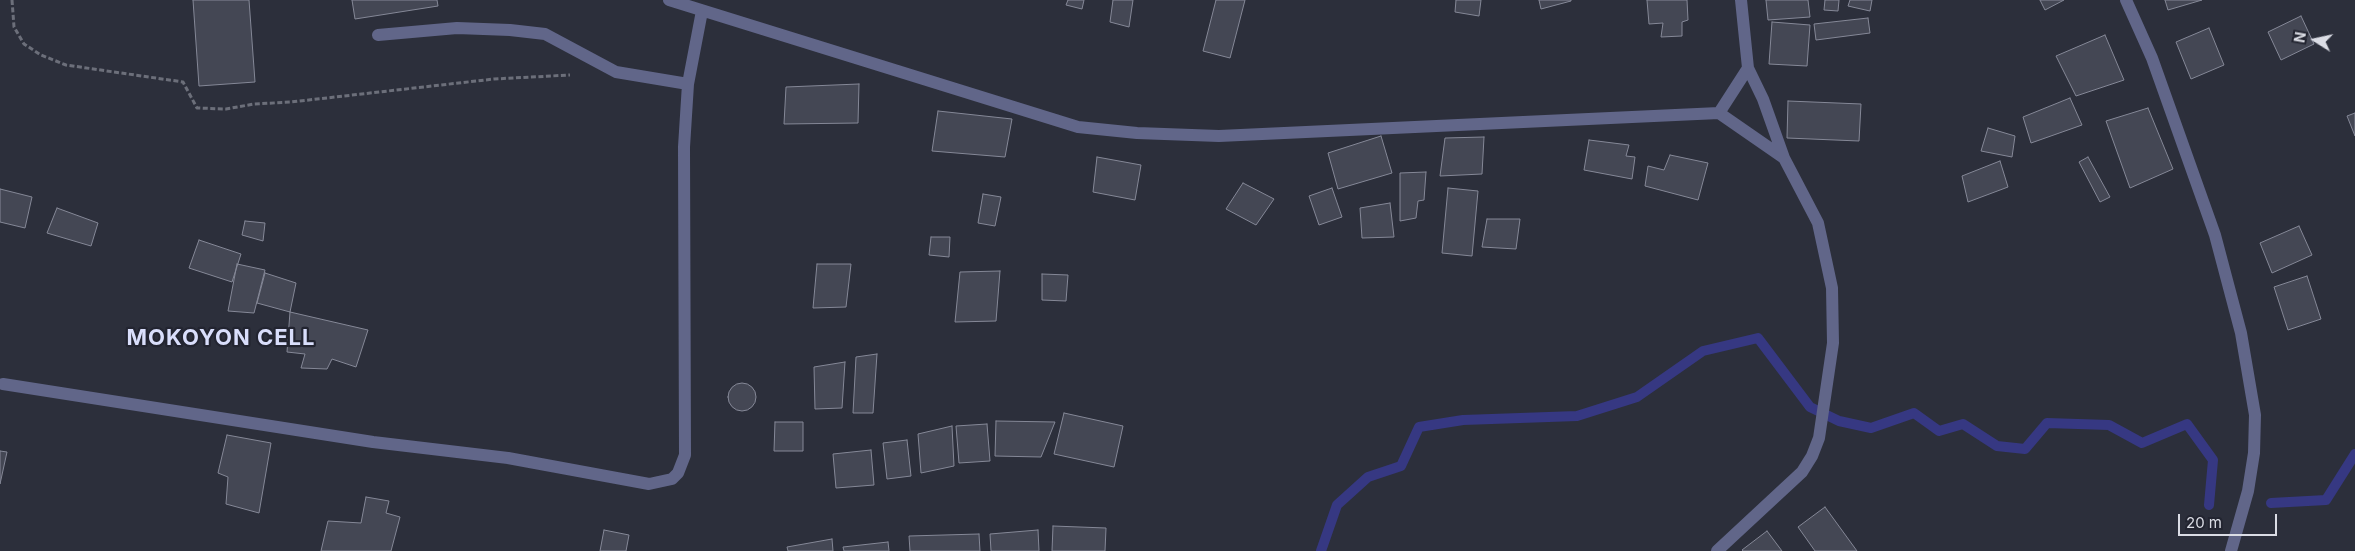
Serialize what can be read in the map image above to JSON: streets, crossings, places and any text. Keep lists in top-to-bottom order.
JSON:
{
  "districts": ["MOKOYON CELL"],
  "scale_bar": "20 m",
  "north": "left"
}
